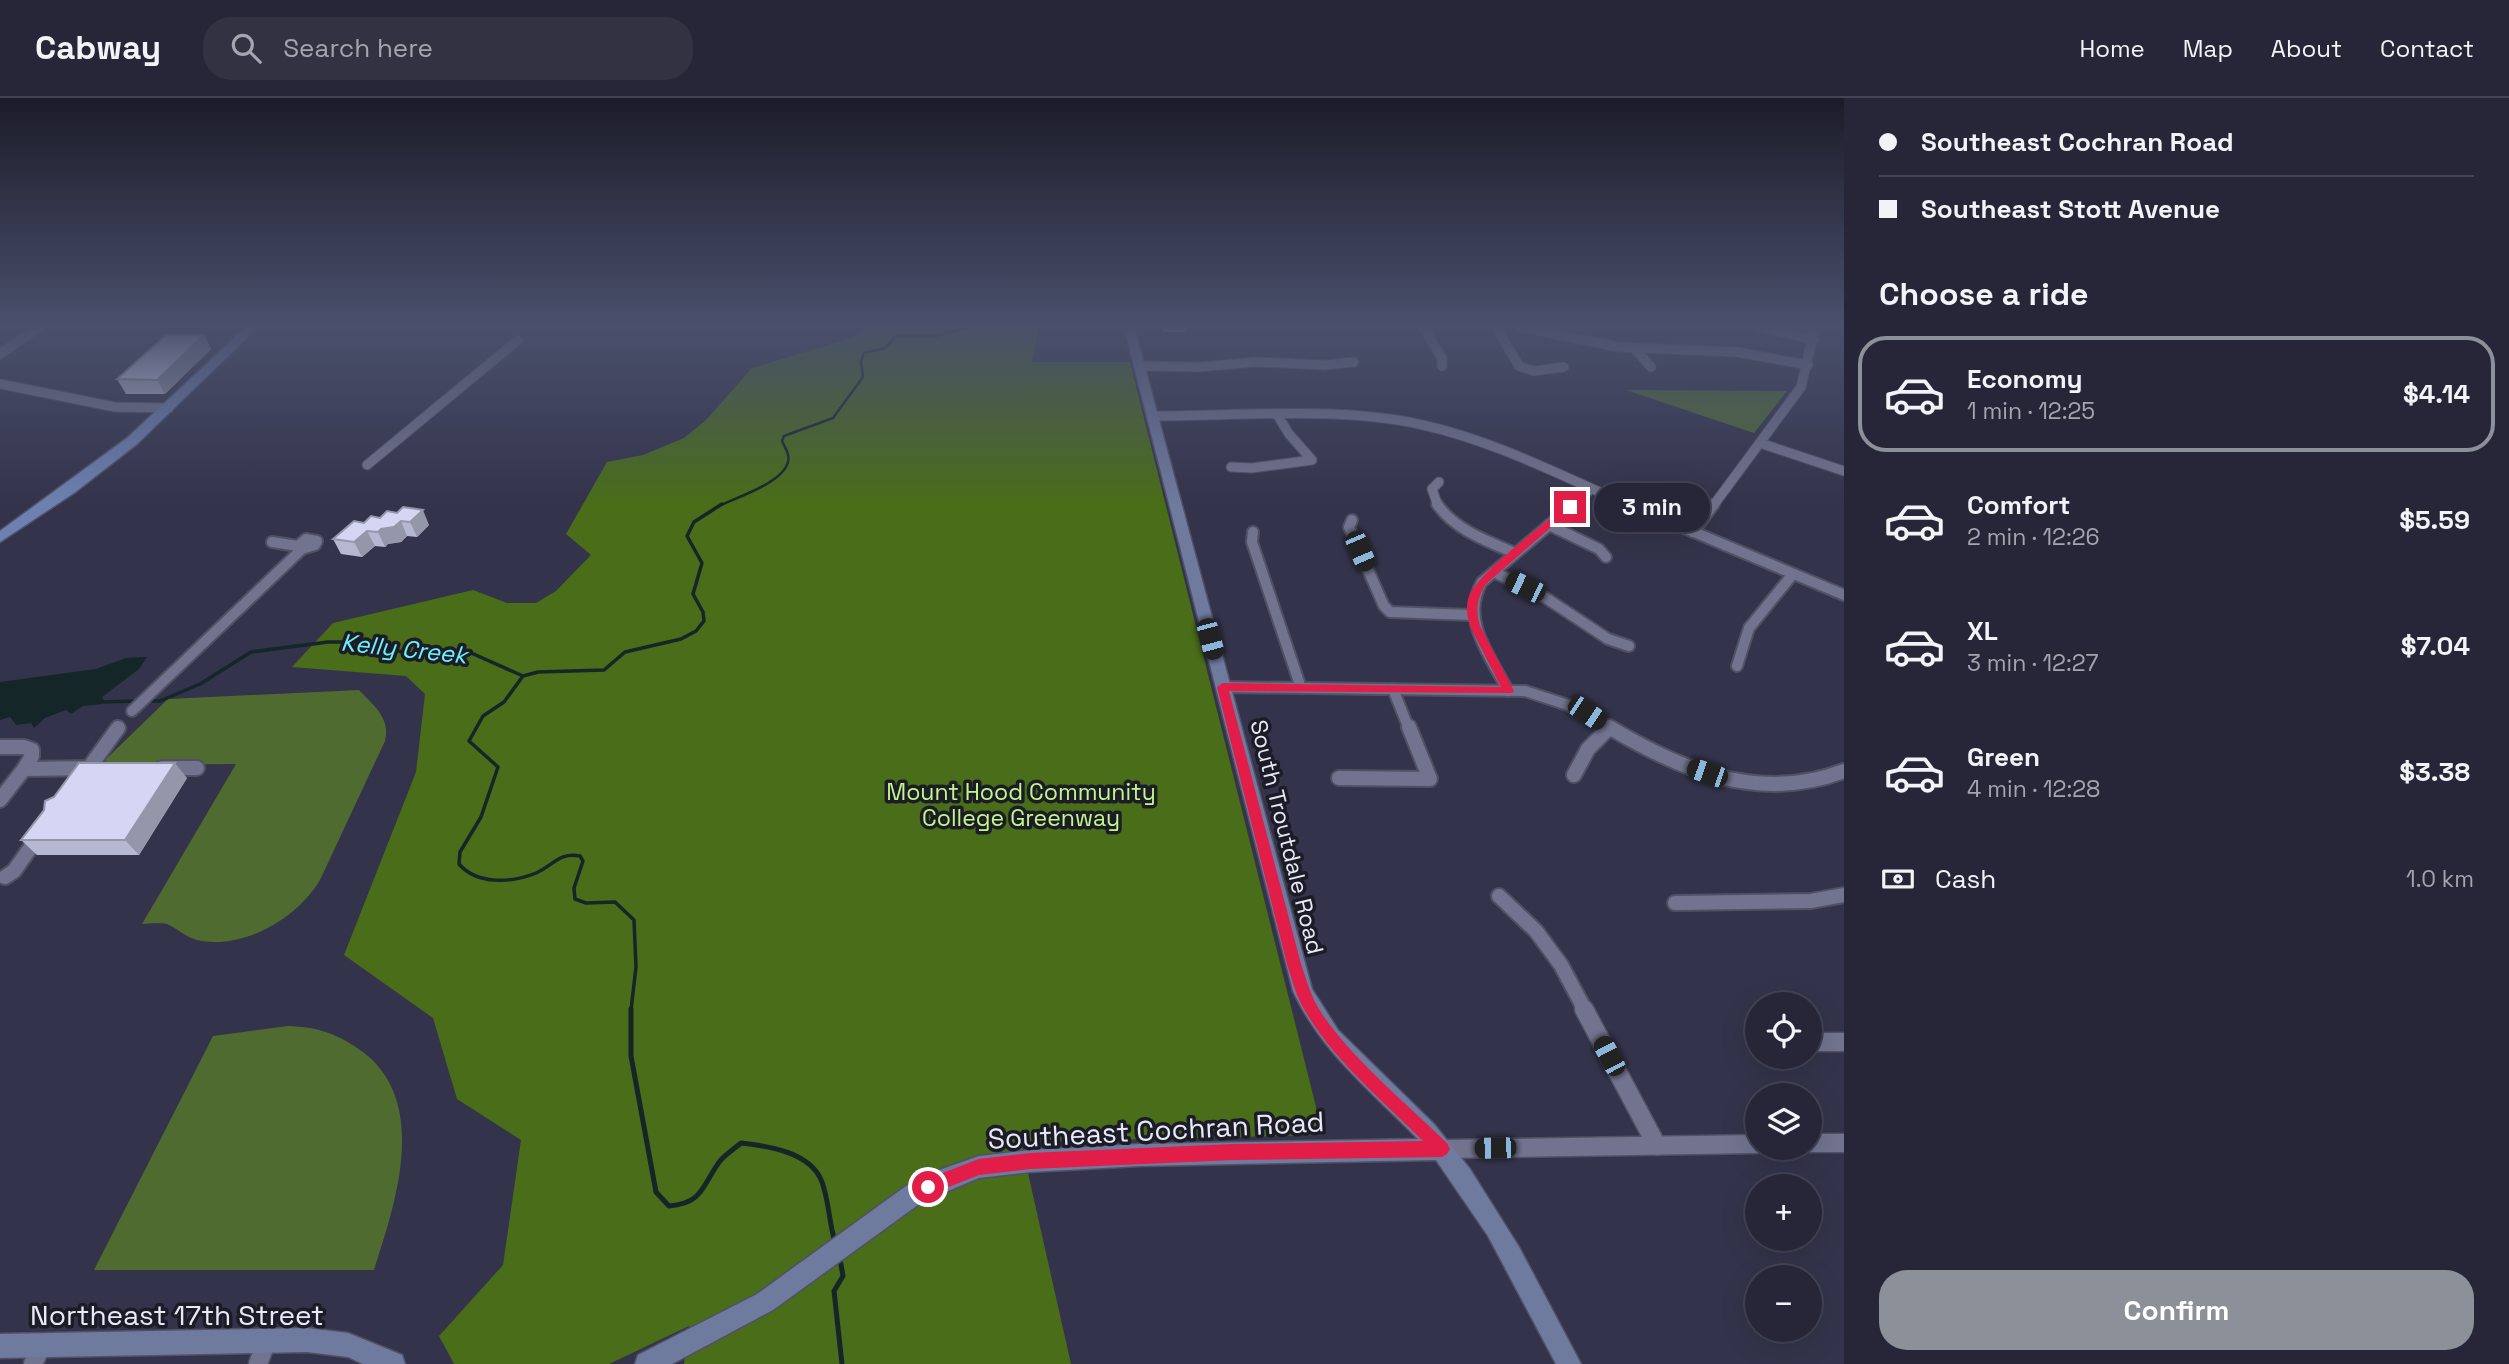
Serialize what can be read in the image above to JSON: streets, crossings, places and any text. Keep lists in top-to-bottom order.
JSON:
{
  "streets": {
    "main road": ["South Troutdale Road", "Southeast Cochran Road", "Northeast 17th Street"]
  },
  "crossings": [
    ["South Troutdale Road", "Southeast Cochran Road"]
  ],
  "water": ["Kelly Creek"],
  "parks": ["Mount Hood Community College Greenway"],
  "page": {
    "header": "Cabway",
    "search": "Search here",
    "nav": [
      "Home",
      "Map",
      "About",
      "Contact"
    ],
    "banner": ["Southeast Cochran Road", "Southeast Stott Avenue"],
    "heading": "Choose a ride",
    "list": [
      {
        "name": "Economy",
        "note": "1 min · 12:25",
        "value": "$4.14"
      },
      {
        "name": "Comfort",
        "note": "2 min · 12:26",
        "value": "$5.59"
      },
      {
        "name": "XL",
        "note": "3 min · 12:27",
        "value": "$7.04"
      },
      {
        "name": "Green",
        "note": "4 min · 12:28",
        "value": "$3.38"
      }
    ],
    "bubble": "3 min",
    "pay": ["Cash", "1.0 km"],
    "map_buttons": ["+", "−"],
    "buttons": "Confirm"
  }
}
